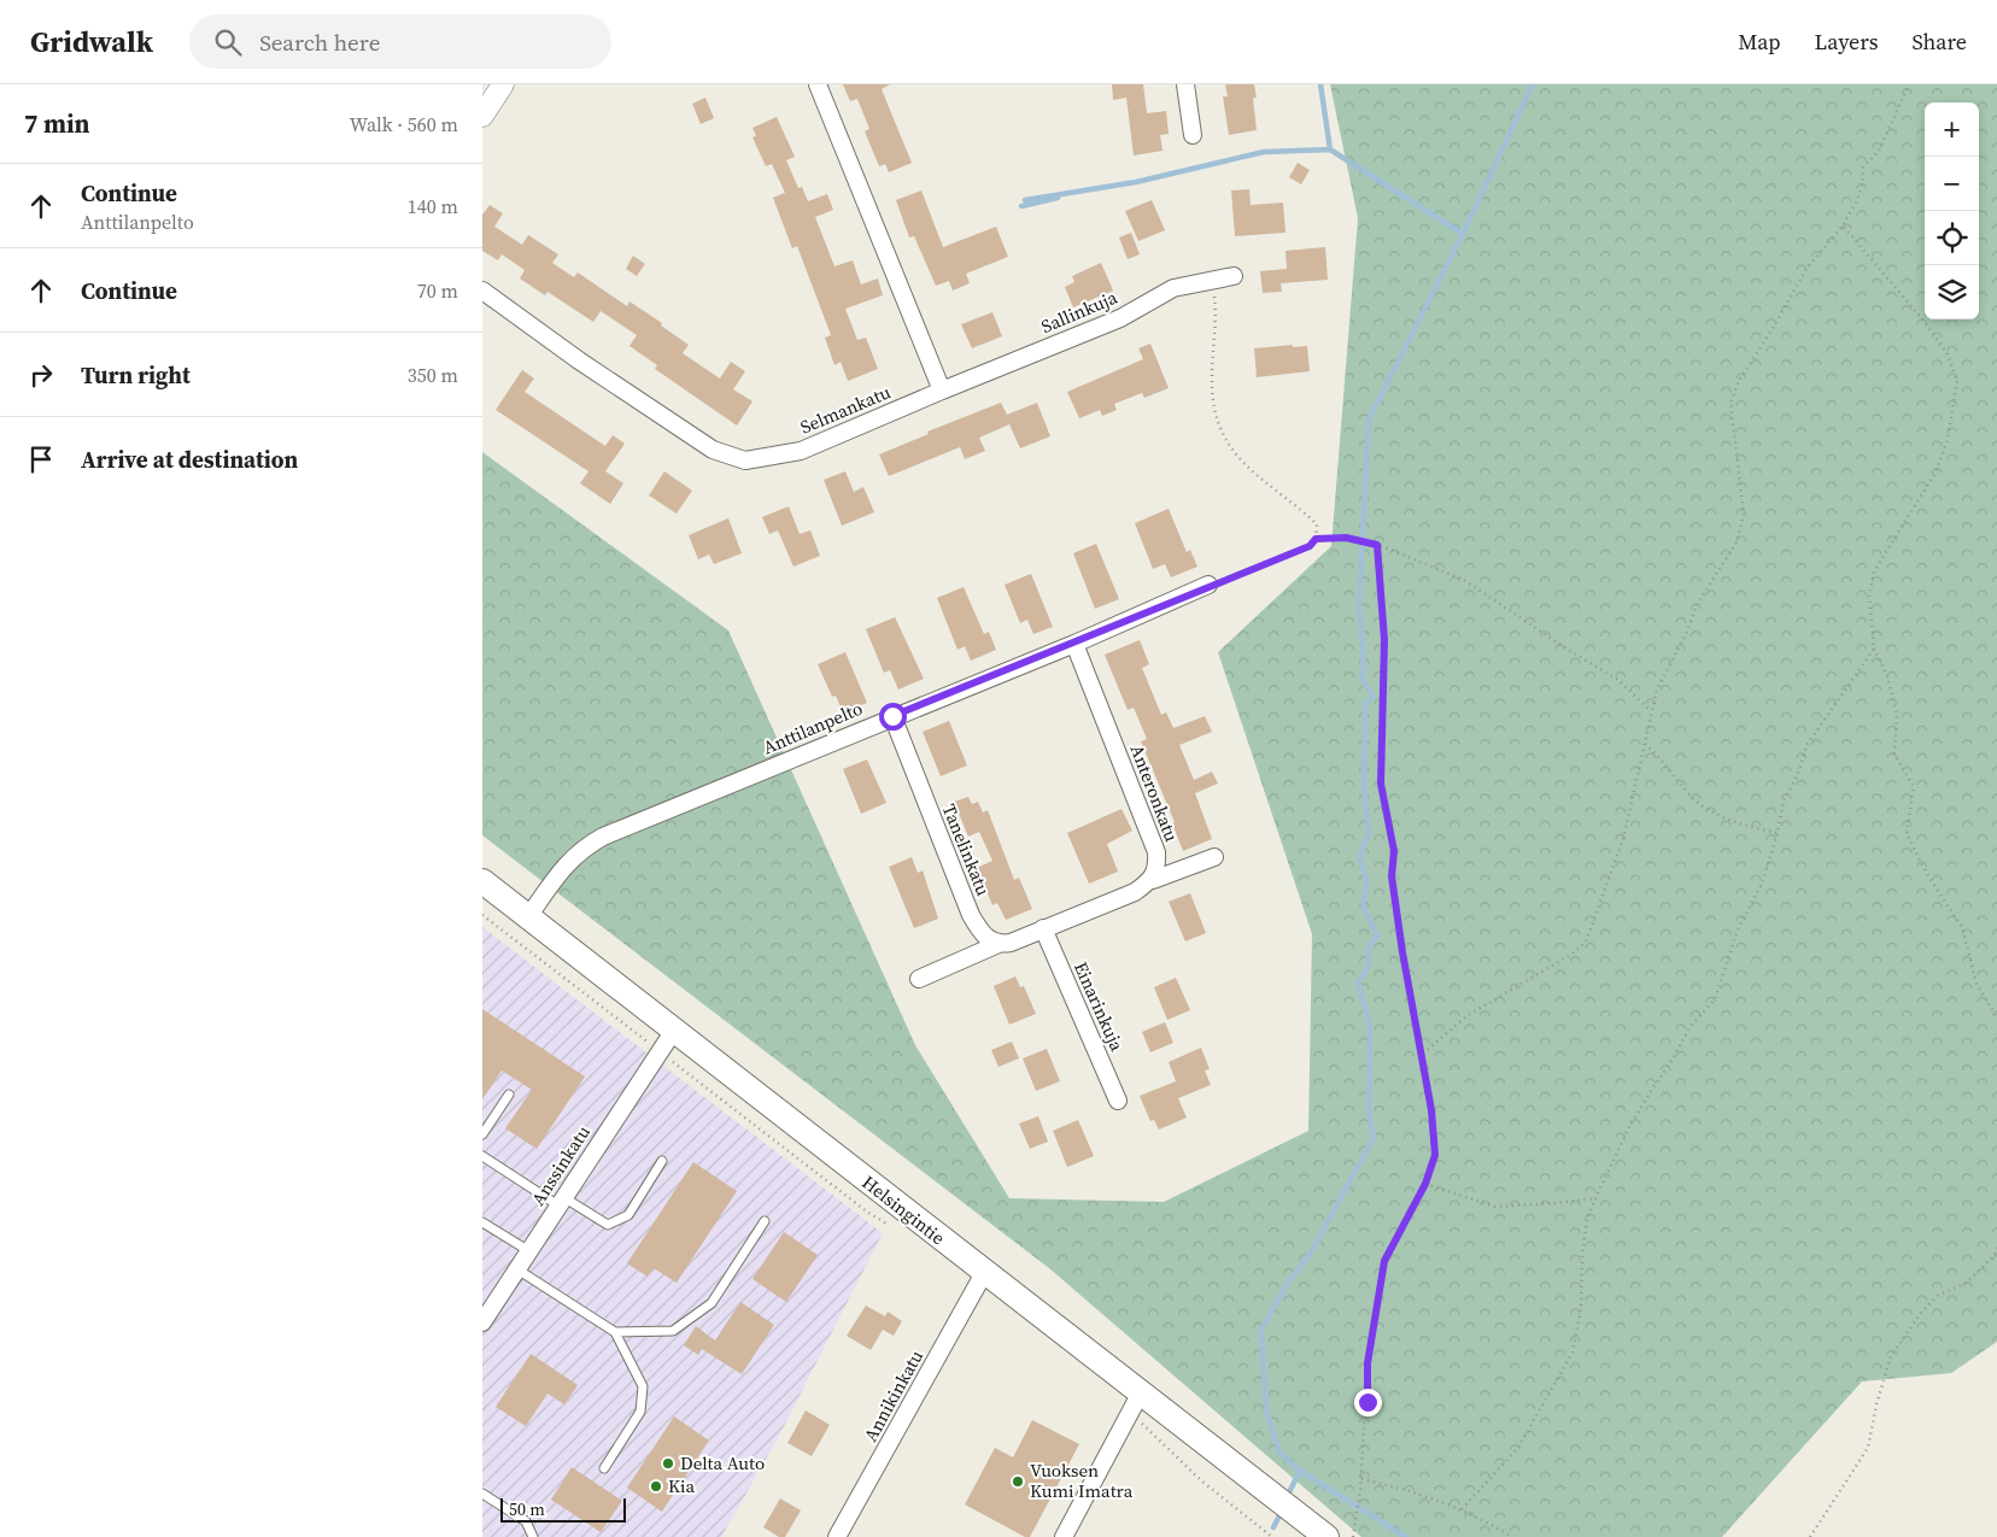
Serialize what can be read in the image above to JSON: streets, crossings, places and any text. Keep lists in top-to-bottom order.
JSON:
{
  "streets": {
    "main road": ["Helsingintie"],
    "street": [
      "Sallinkuja",
      "Selmankatu",
      "Anttilanpelto",
      "Anteronkatu",
      "Tanelinkatu",
      "Einarinkuja",
      "Anssinkatu",
      "Annikinkatu"
    ]
  },
  "crossings": [
    ["Sallinkuja", "Selmankatu"],
    ["Anttilanpelto", "Anteronkatu"],
    ["Anttilanpelto", "Tanelinkatu"],
    ["Anttilanpelto", "Helsingintie"],
    ["Anssinkatu", "Helsingintie"],
    ["Helsingintie", "Annikinkatu"]
  ],
  "places": ["Delta Auto", "Vuoksen Kumi Imatra", "Kia"],
  "scale_bar": "50 m",
  "page": {
    "header": "Gridwalk",
    "search": "Search here",
    "nav": ["Map", "Layers", "Share"],
    "heading": ["7 min", "Walk · 560 m"],
    "map_buttons": ["+", "−"],
    "list": [
      ["Continue", "Anttilanpelto", "140 m"],
      ["Continue", "70 m"],
      ["Turn right", "350 m"],
      "Arrive at destination"
    ],
    "scale": "50 m"
  }
}
